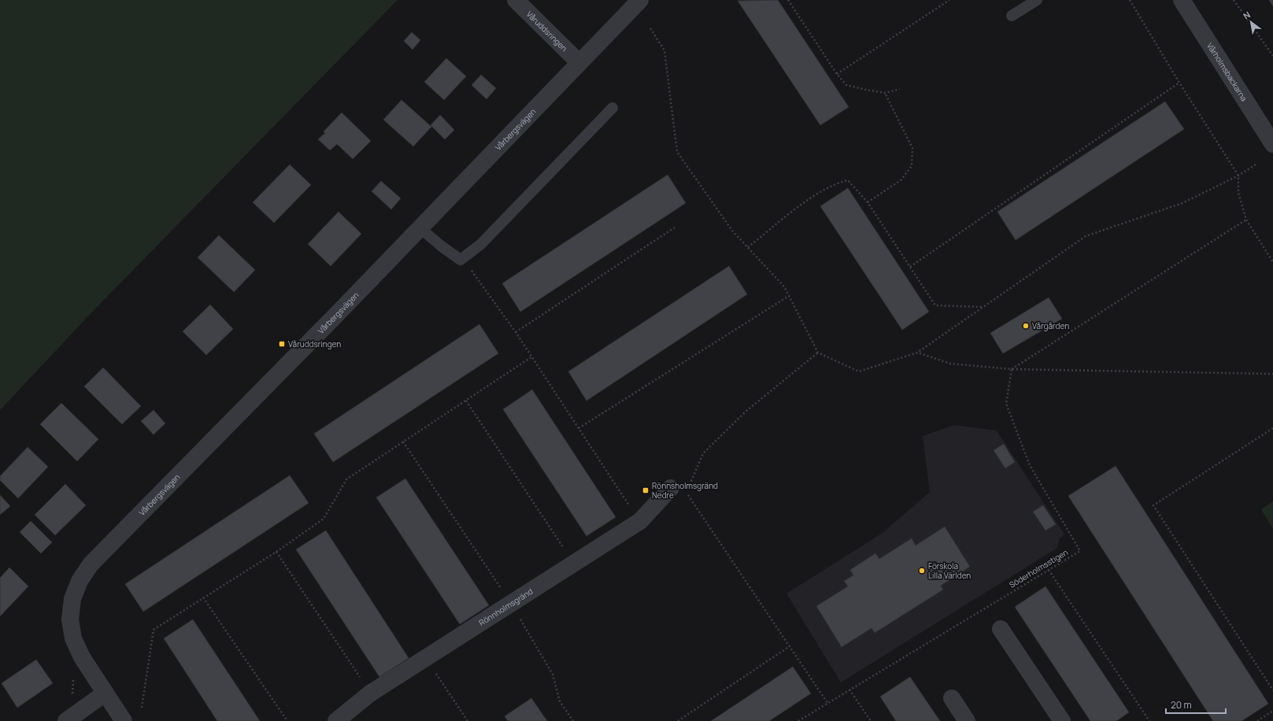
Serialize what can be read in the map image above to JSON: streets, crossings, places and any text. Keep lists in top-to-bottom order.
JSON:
{
  "streets": {
    "street": [
      "Våruddsringen",
      "Vårholmsbackarna",
      "Vårbergsvägen",
      "Rönnholmsgränd"
    ],
    "path": ["Söderholmsstigen"]
  },
  "crossings": [
    ["Våruddsringen", "Vårbergsvägen"]
  ],
  "places": {
    "other": ["Vårgården", "Förskola Lilla Världen"],
    "transit": ["Våruddsringen", "Rönnsholmsgränd Nedre"]
  },
  "scale_bar": "20 m",
  "north": "top left"
}
